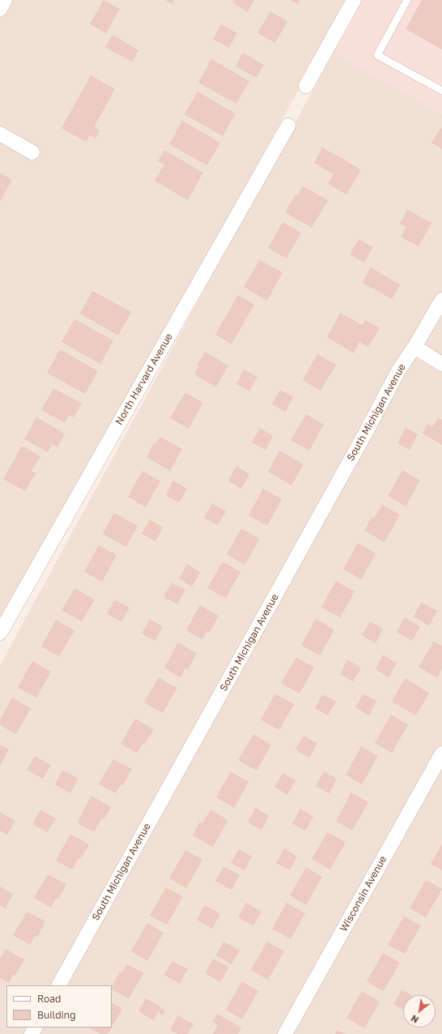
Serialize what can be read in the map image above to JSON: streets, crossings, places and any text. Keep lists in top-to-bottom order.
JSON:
{
  "streets": {
    "street": ["North Harvard Avenue", "South Michigan Avenue", "Wisconsin Avenue"]
  },
  "legend": ["Road", "Building"],
  "north": "bottom left"
}
